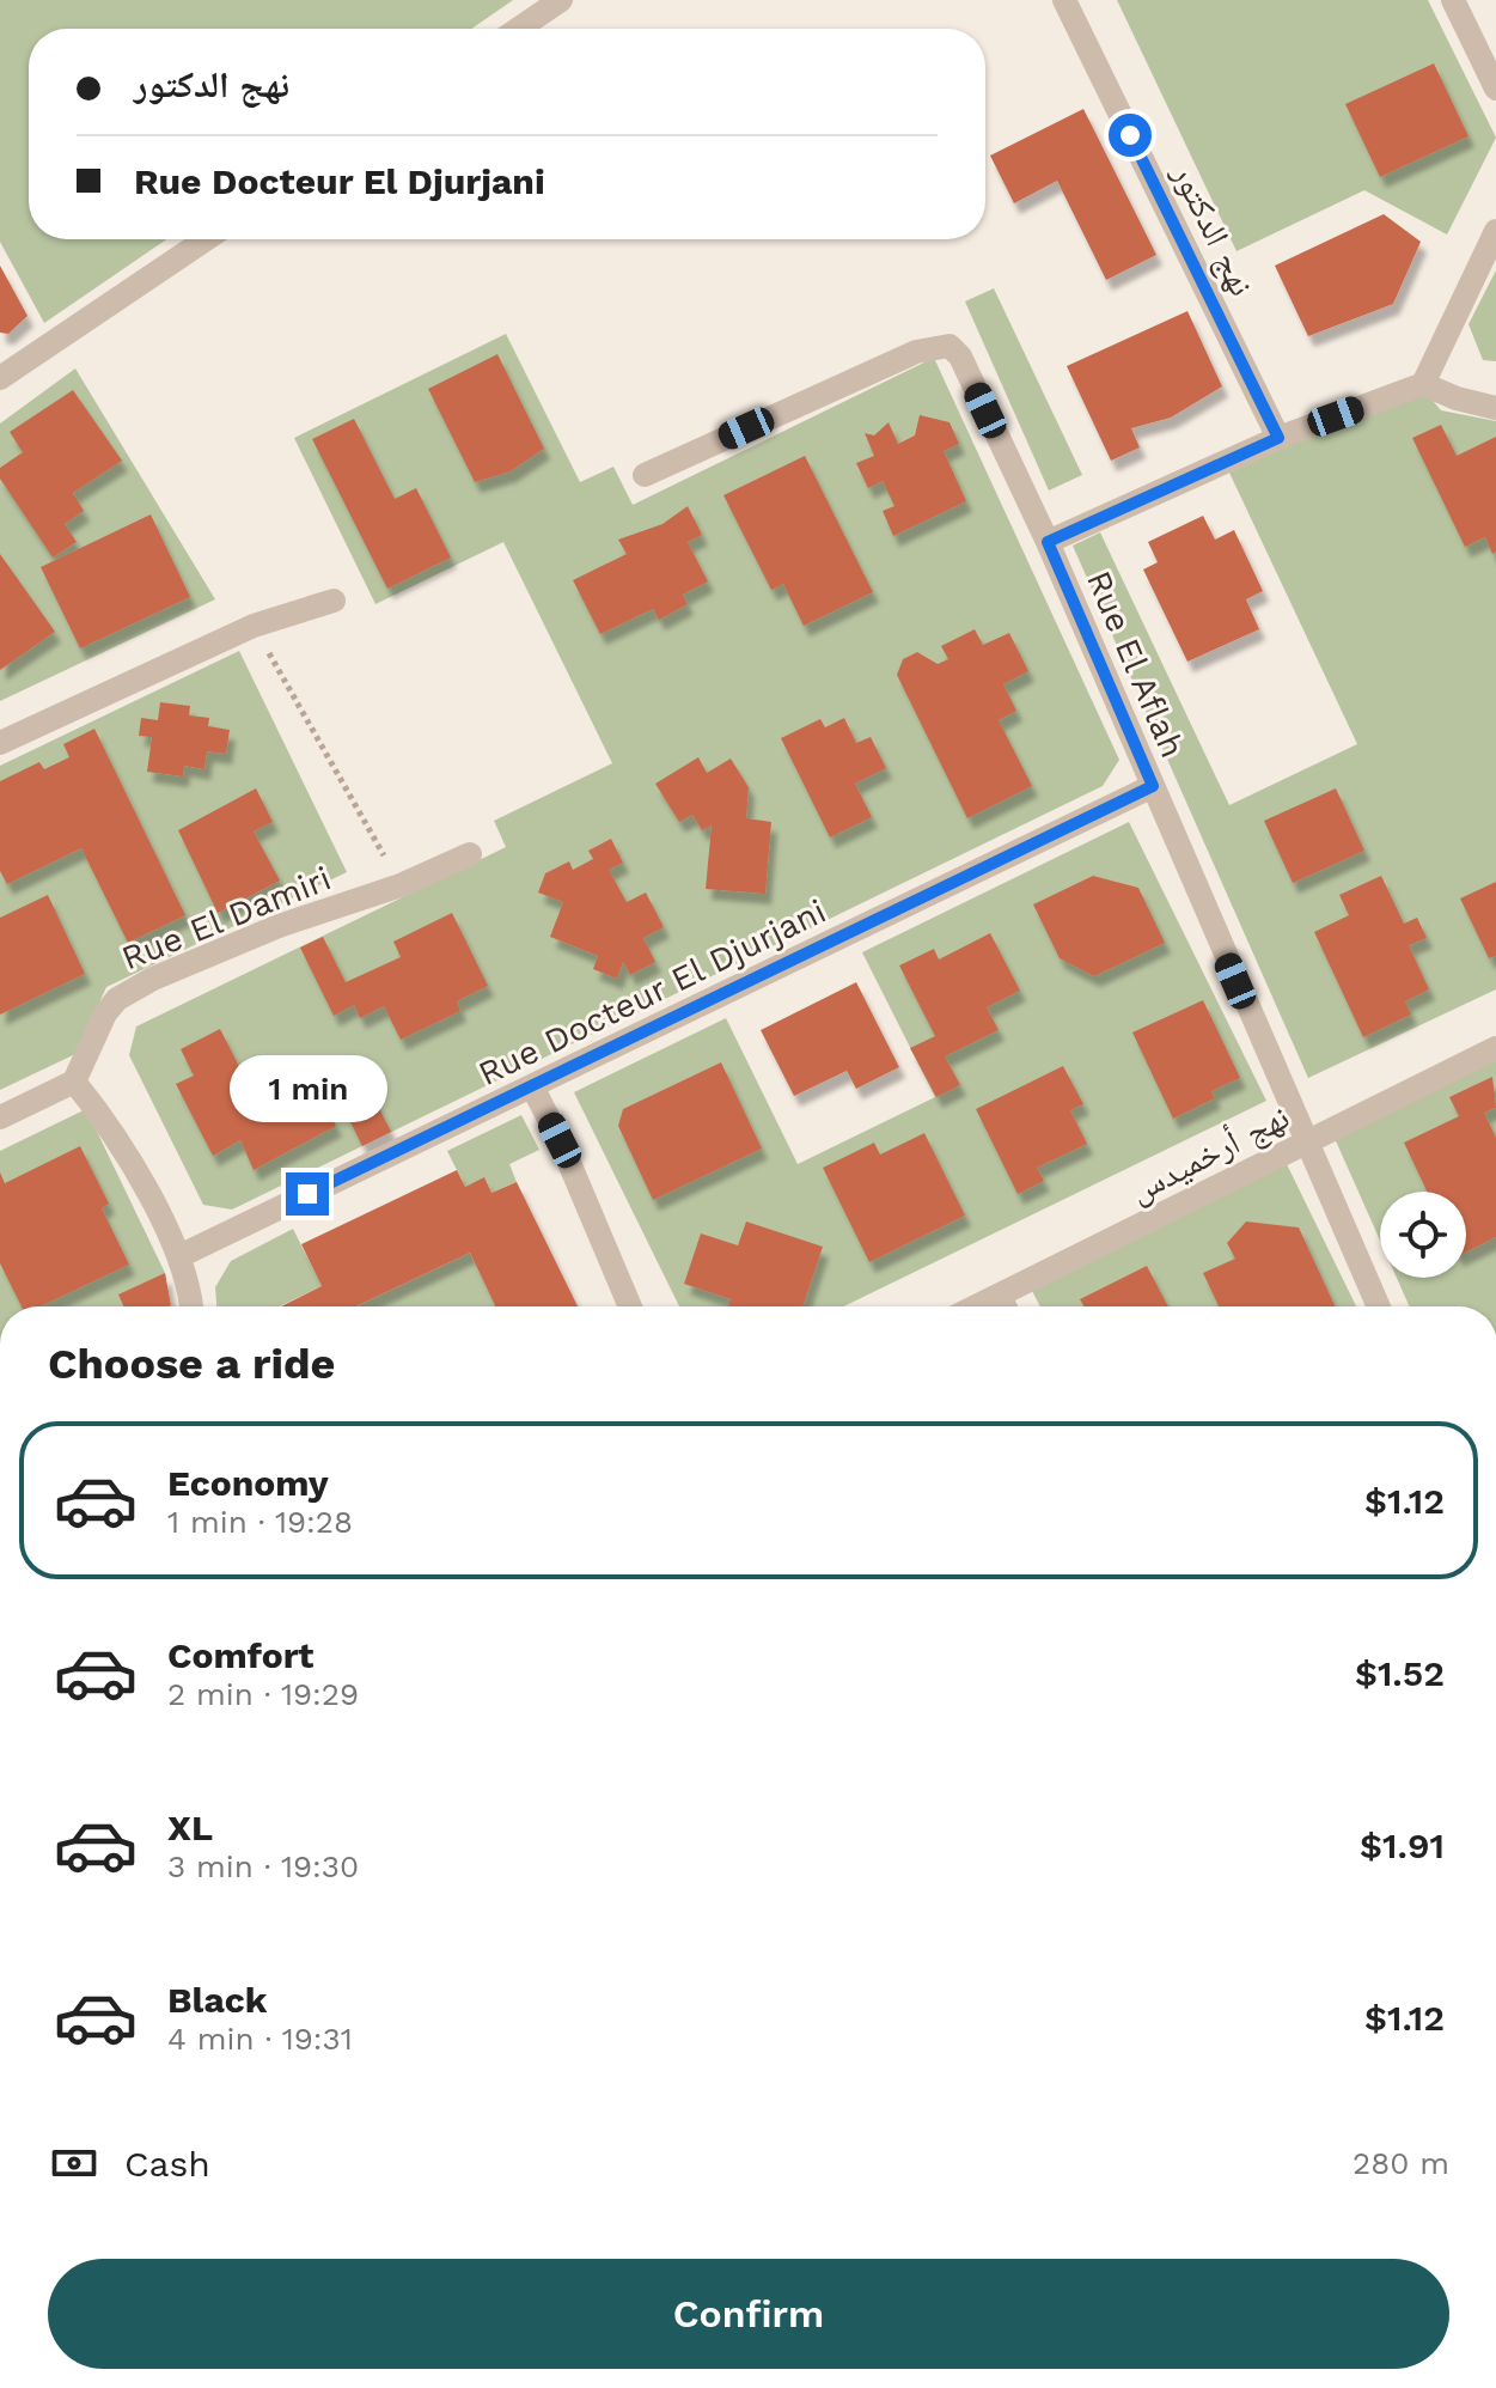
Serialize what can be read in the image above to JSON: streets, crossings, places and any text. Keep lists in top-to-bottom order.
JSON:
{
  "streets": {
    "street": [
      "نهج الدكتور",
      "Rue El Aflah",
      "Rue El Damiri",
      "Rue Docteur El Djurjani",
      "نهج أرخميدس"
    ]
  },
  "crossings": [
    ["Rue El Aflah", "Rue Docteur El Djurjani"],
    ["Rue El Aflah", "نهج أرخميدس"]
  ],
  "page": {
    "banner": ["نهج الدكتور", "Rue Docteur El Djurjani"],
    "bubble": "1 min",
    "heading": "Choose a ride",
    "list": [
      {
        "name": "Economy",
        "note": "1 min · 19:28",
        "value": "$1.12"
      },
      {
        "name": "Comfort",
        "note": "2 min · 19:29",
        "value": "$1.52"
      },
      {
        "name": "XL",
        "note": "3 min · 19:30",
        "value": "$1.91"
      },
      {
        "name": "Black",
        "note": "4 min · 19:31",
        "value": "$1.12"
      }
    ],
    "pay": ["Cash", "280 m"],
    "buttons": "Confirm"
  }
}
